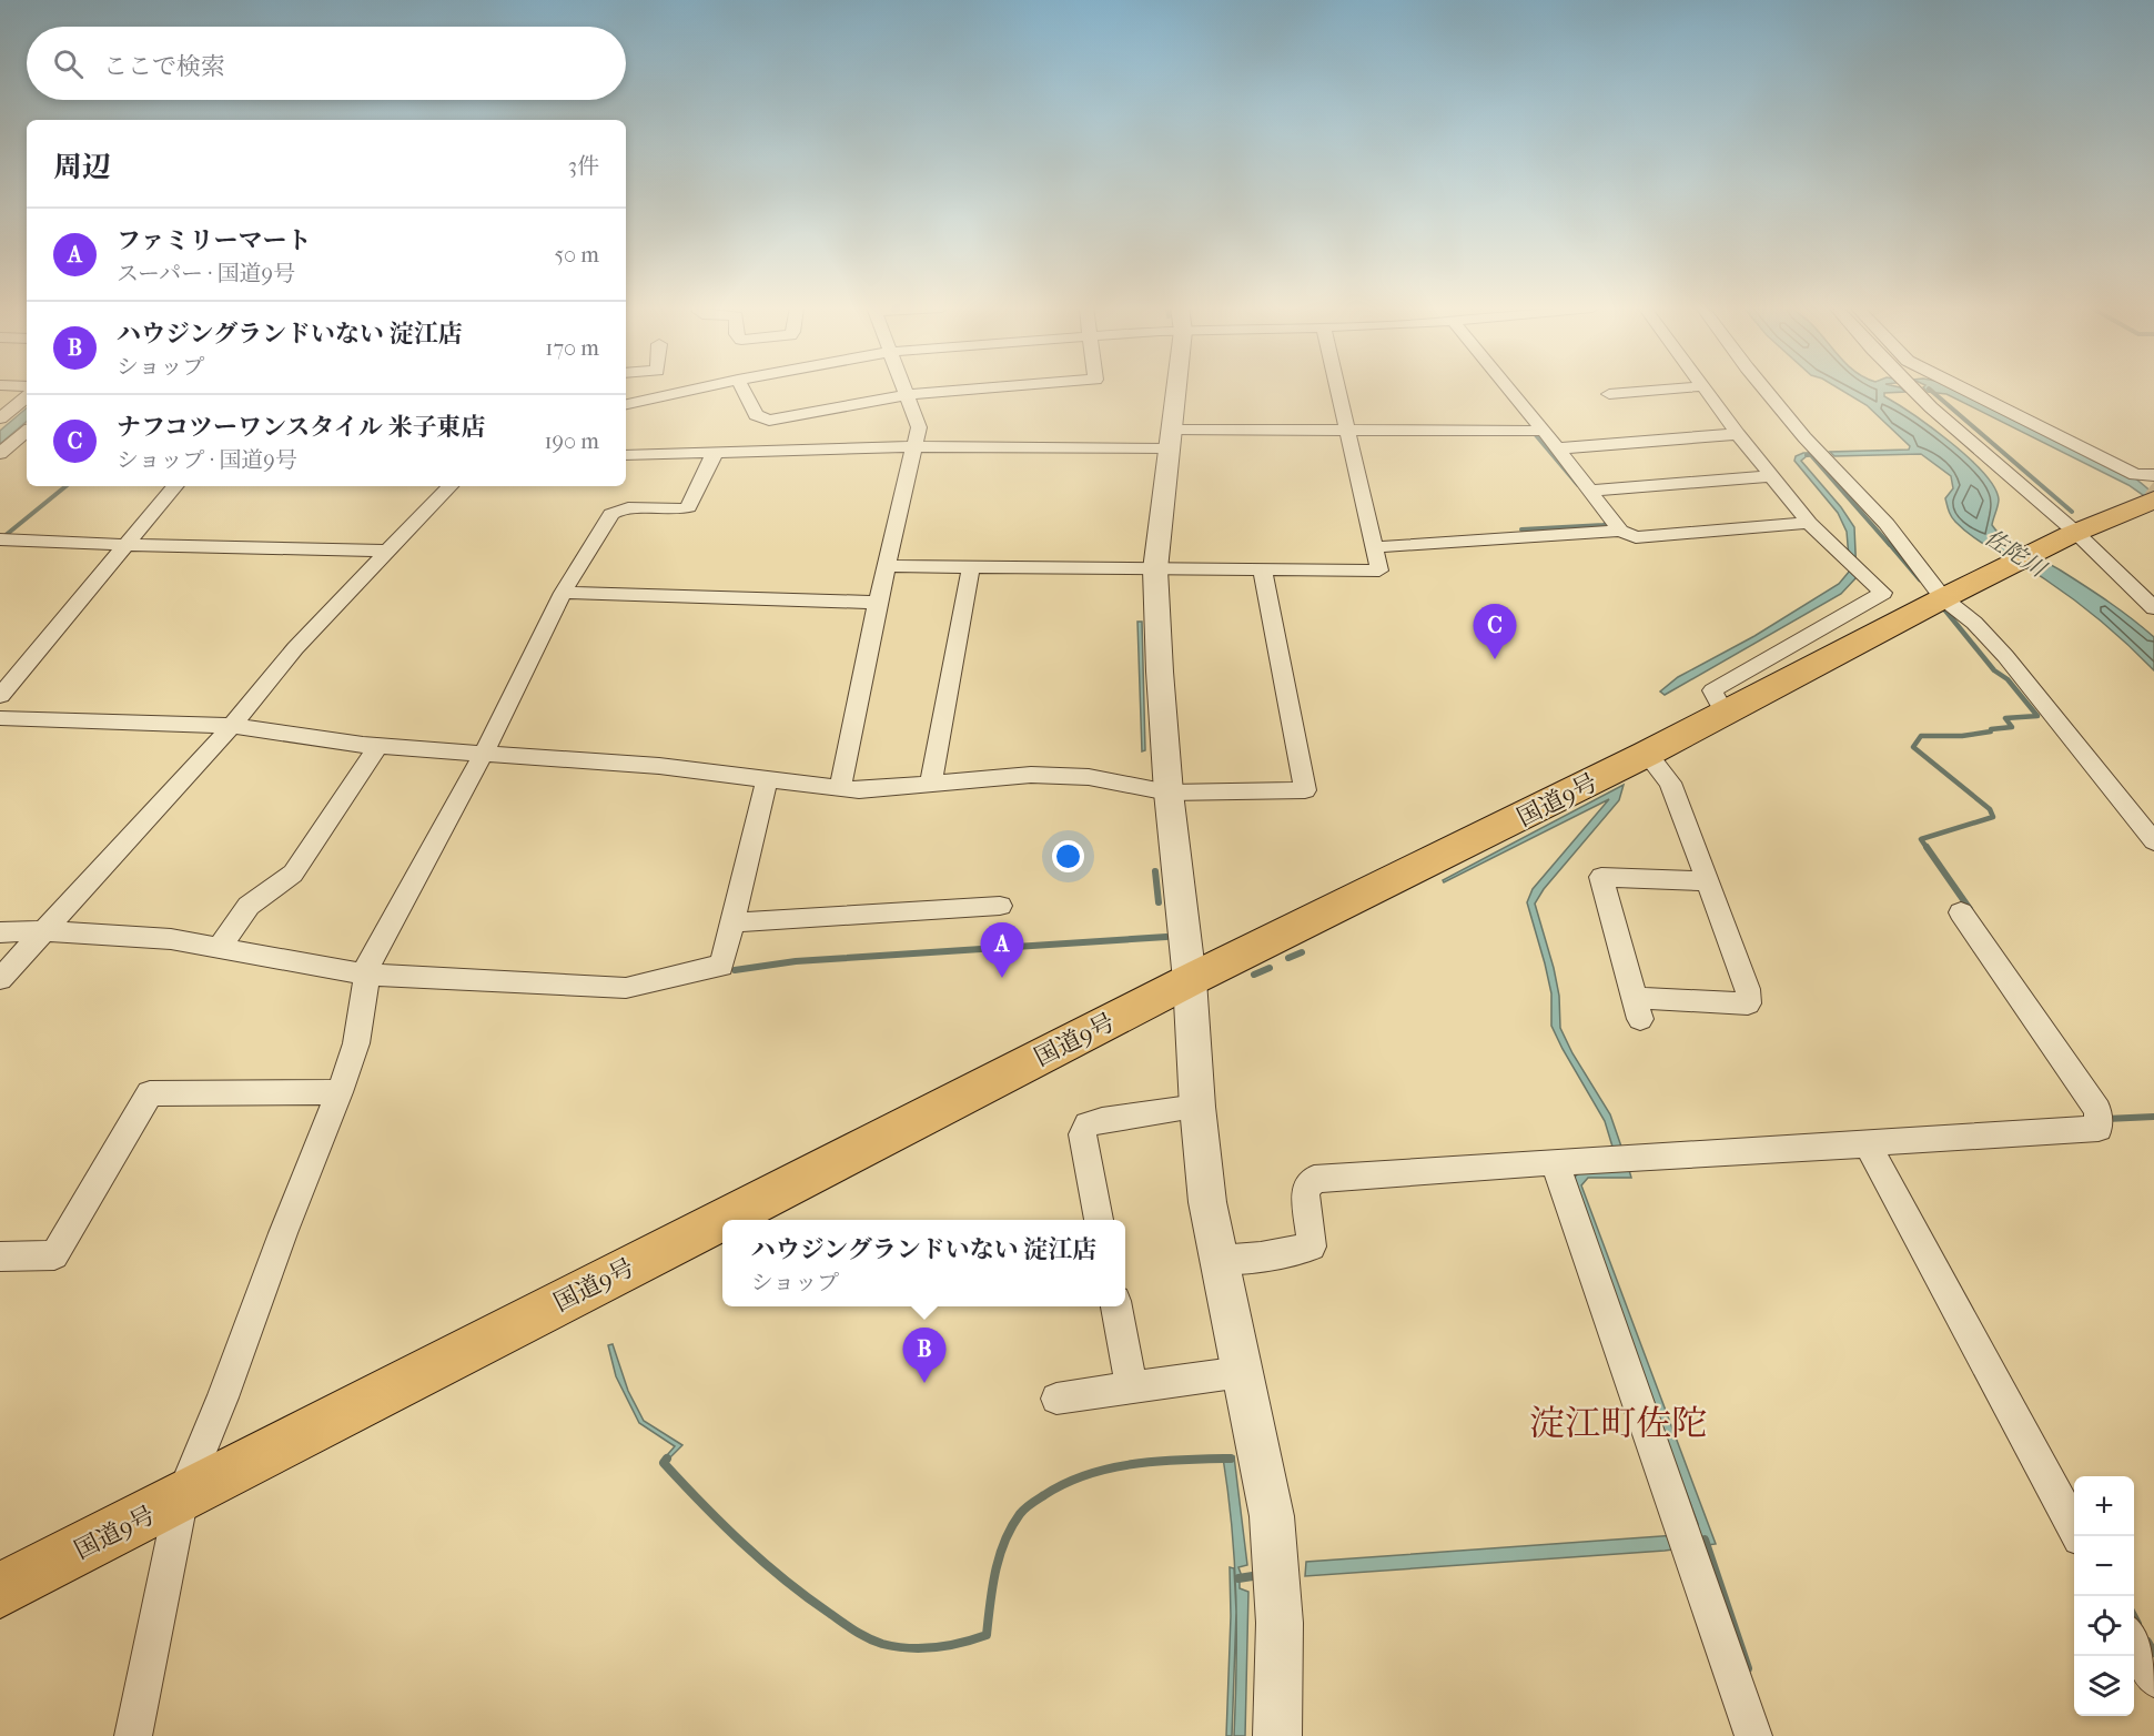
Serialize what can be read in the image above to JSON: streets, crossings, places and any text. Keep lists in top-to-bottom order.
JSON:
{
  "streets": {
    "highway": ["国道9号"]
  },
  "districts": ["淀江町佐陀"],
  "water": ["佐陀川"],
  "page": {
    "search": "ここで検索",
    "heading": ["周辺", "3件"],
    "list": [
      {
        "mark": "A",
        "name": "ファミリーマート",
        "note": "スーパー · 国道9号",
        "value": "50 m"
      },
      {
        "mark": "B",
        "name": "ハウジングランドいない 淀江店",
        "note": "ショップ",
        "value": "170 m"
      },
      {
        "mark": "C",
        "name": "ナフコツーワンスタイル 米子東店",
        "note": "ショップ · 国道9号",
        "value": "190 m"
      }
    ],
    "pins": ["C", "A", "B"],
    "popup": ["ハウジングランドいない 淀江店", "ショップ"],
    "map_buttons": ["+", "−"]
  }
}
